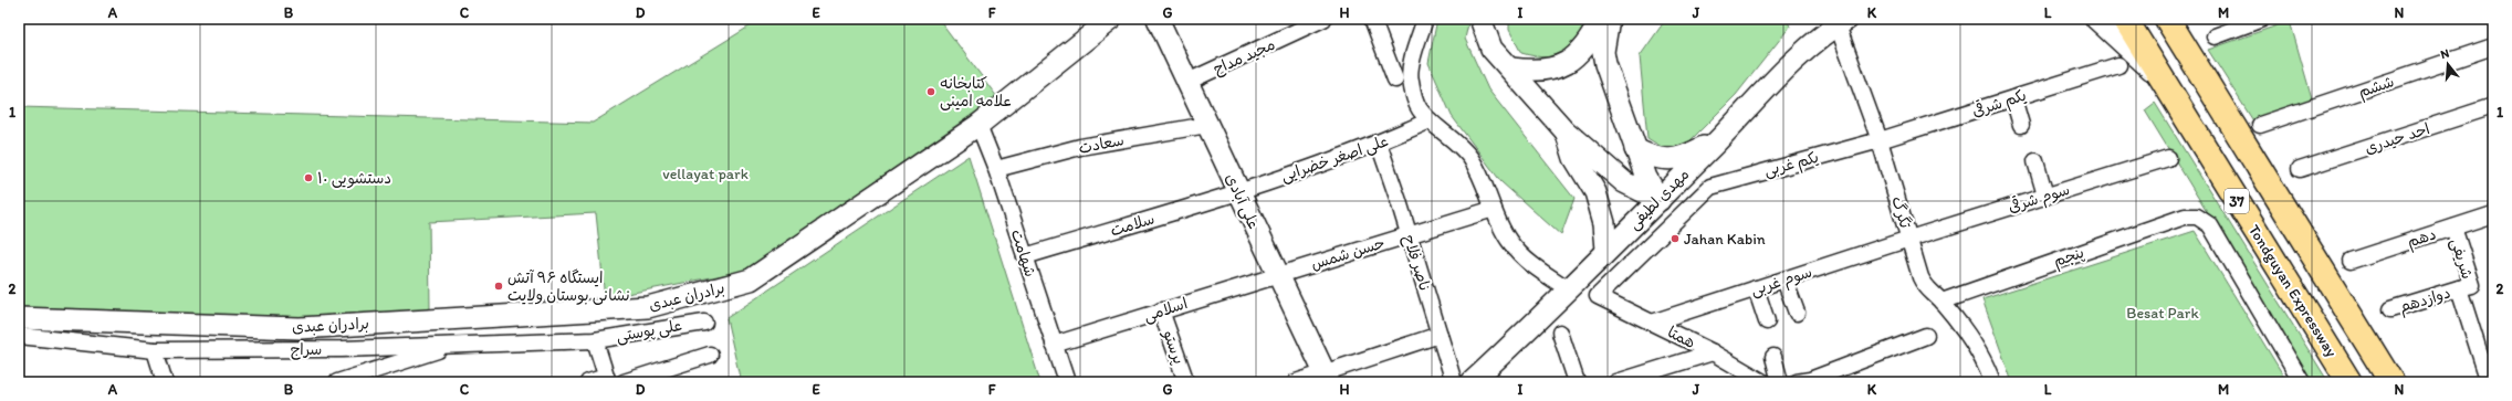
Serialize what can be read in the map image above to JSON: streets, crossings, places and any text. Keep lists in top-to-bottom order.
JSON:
{
  "streets": {
    "highway": ["37", "Tondguyan Expressway"],
    "main road": ["مهدی لطیفی", "علی آبادی", "برادران عبدی"],
    "street": [
      "مجید مداح",
      "ششم",
      "یکم شرقی",
      "احد حیدری",
      "سعادت",
      "علی اصغر خضرایی",
      "یکم غربی",
      "سوم شرقی",
      "تگرگ",
      "سلامت",
      "دهم",
      "شهامت",
      "حسن شمس",
      "پنجم",
      "شریفی",
      "ناصر فلاح",
      "سوم غربی",
      "دوازدهم",
      "اسلامی",
      "علی پوستی",
      "همتا",
      "پرستو",
      "سراج"
    ]
  },
  "crossings": [
    ["مجید مداح", "علی آبادی"],
    ["یکم شرقی", "یکم غربی"],
    ["یکم شرقی", "تگرگ"],
    ["سعادت", "علی آبادی"],
    ["سعادت", "شهامت"],
    ["علی اصغر خضرایی", "علی آبادی"],
    ["علی اصغر خضرایی", "سلامت"],
    ["علی اصغر خضرایی", "ناصر فلاح"],
    ["یکم غربی", "تگرگ"],
    ["یکم غربی", "همتا"],
    ["سوم شرقی", "تگرگ"],
    ["سوم شرقی", "سوم غربی"],
    ["مهدی لطیفی", "تگرگ"],
    ["علی آبادی", "سلامت"],
    ["علی آبادی", "حسن شمس"],
    ["علی آبادی", "اسلامی"],
    ["تگرگ", "پنجم"],
    ["تگرگ", "سوم غربی"],
    ["سلامت", "شهامت"],
    ["دهم", "شریفی"],
    ["شهامت", "برادران عبدی"],
    ["شهامت", "اسلامی"],
    ["حسن شمس", "ناصر فلاح"],
    ["حسن شمس", "اسلامی"],
    ["شریفی", "دوازدهم"],
    ["سوم غربی", "همتا"],
    ["اسلامی", "پرستو"],
    ["علی پوستی", "سراج"]
  ],
  "parks": ["vellayat park", "Besat Park"],
  "places": [
    "کتابخانه علامه امینی",
    "دستشویی ۱۰",
    "Jahan Kabin",
    "ایستگاه ۹۶ آتش نشانی بوستان ولایت"
  ],
  "north": "top",
  "grid": {
    "columns": [
      "A",
      "B",
      "C",
      "D",
      "E",
      "F",
      "G",
      "H",
      "I",
      "J",
      "K",
      "L",
      "M",
      "N"
    ],
    "rows": ["1", "2"]
  }
}
